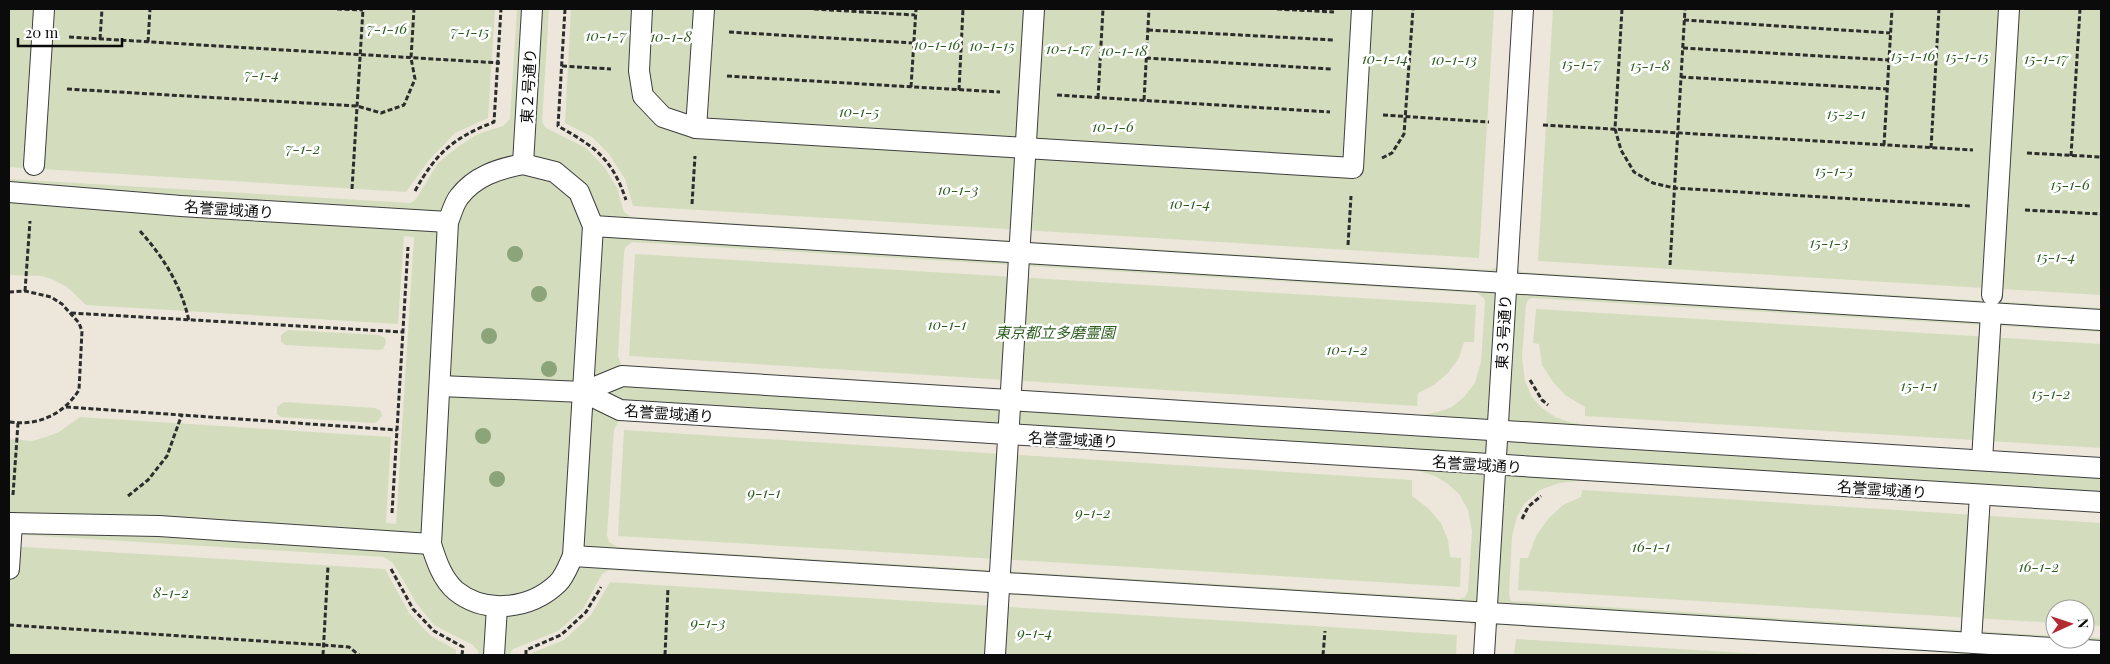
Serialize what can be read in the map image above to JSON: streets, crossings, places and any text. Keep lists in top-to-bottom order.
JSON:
{
  "streets": {
    "lane": ["東２号通り", "名誉霊域通り", "東３号通り"]
  },
  "crossings": [
    ["名誉霊域通り", "東３号通り"]
  ],
  "parks": [
    "7-1-16",
    "7-1-15",
    "10-1-7",
    "10-1-8",
    "10-1-16",
    "10-1-15",
    "10-1-17",
    "10-1-18",
    "15-1-16",
    "15-1-15",
    "10-1-14",
    "15-1-17",
    "10-1-13",
    "15-1-7",
    "15-1-8",
    "7-1-4",
    "10-1-5",
    "15-2-1",
    "10-1-6",
    "7-1-2",
    "15-1-5",
    "15-1-6",
    "10-1-3",
    "10-1-4",
    "15-1-3",
    "15-1-4",
    "10-1-1",
    "東京都立多磨霊園",
    "10-1-2",
    "15-1-1",
    "15-1-2",
    "9-1-1",
    "9-1-2",
    "16-1-1",
    "16-1-2",
    "8-1-2",
    "9-1-3",
    "9-1-4"
  ],
  "scale_bar": "20 m",
  "north": "right"
}
